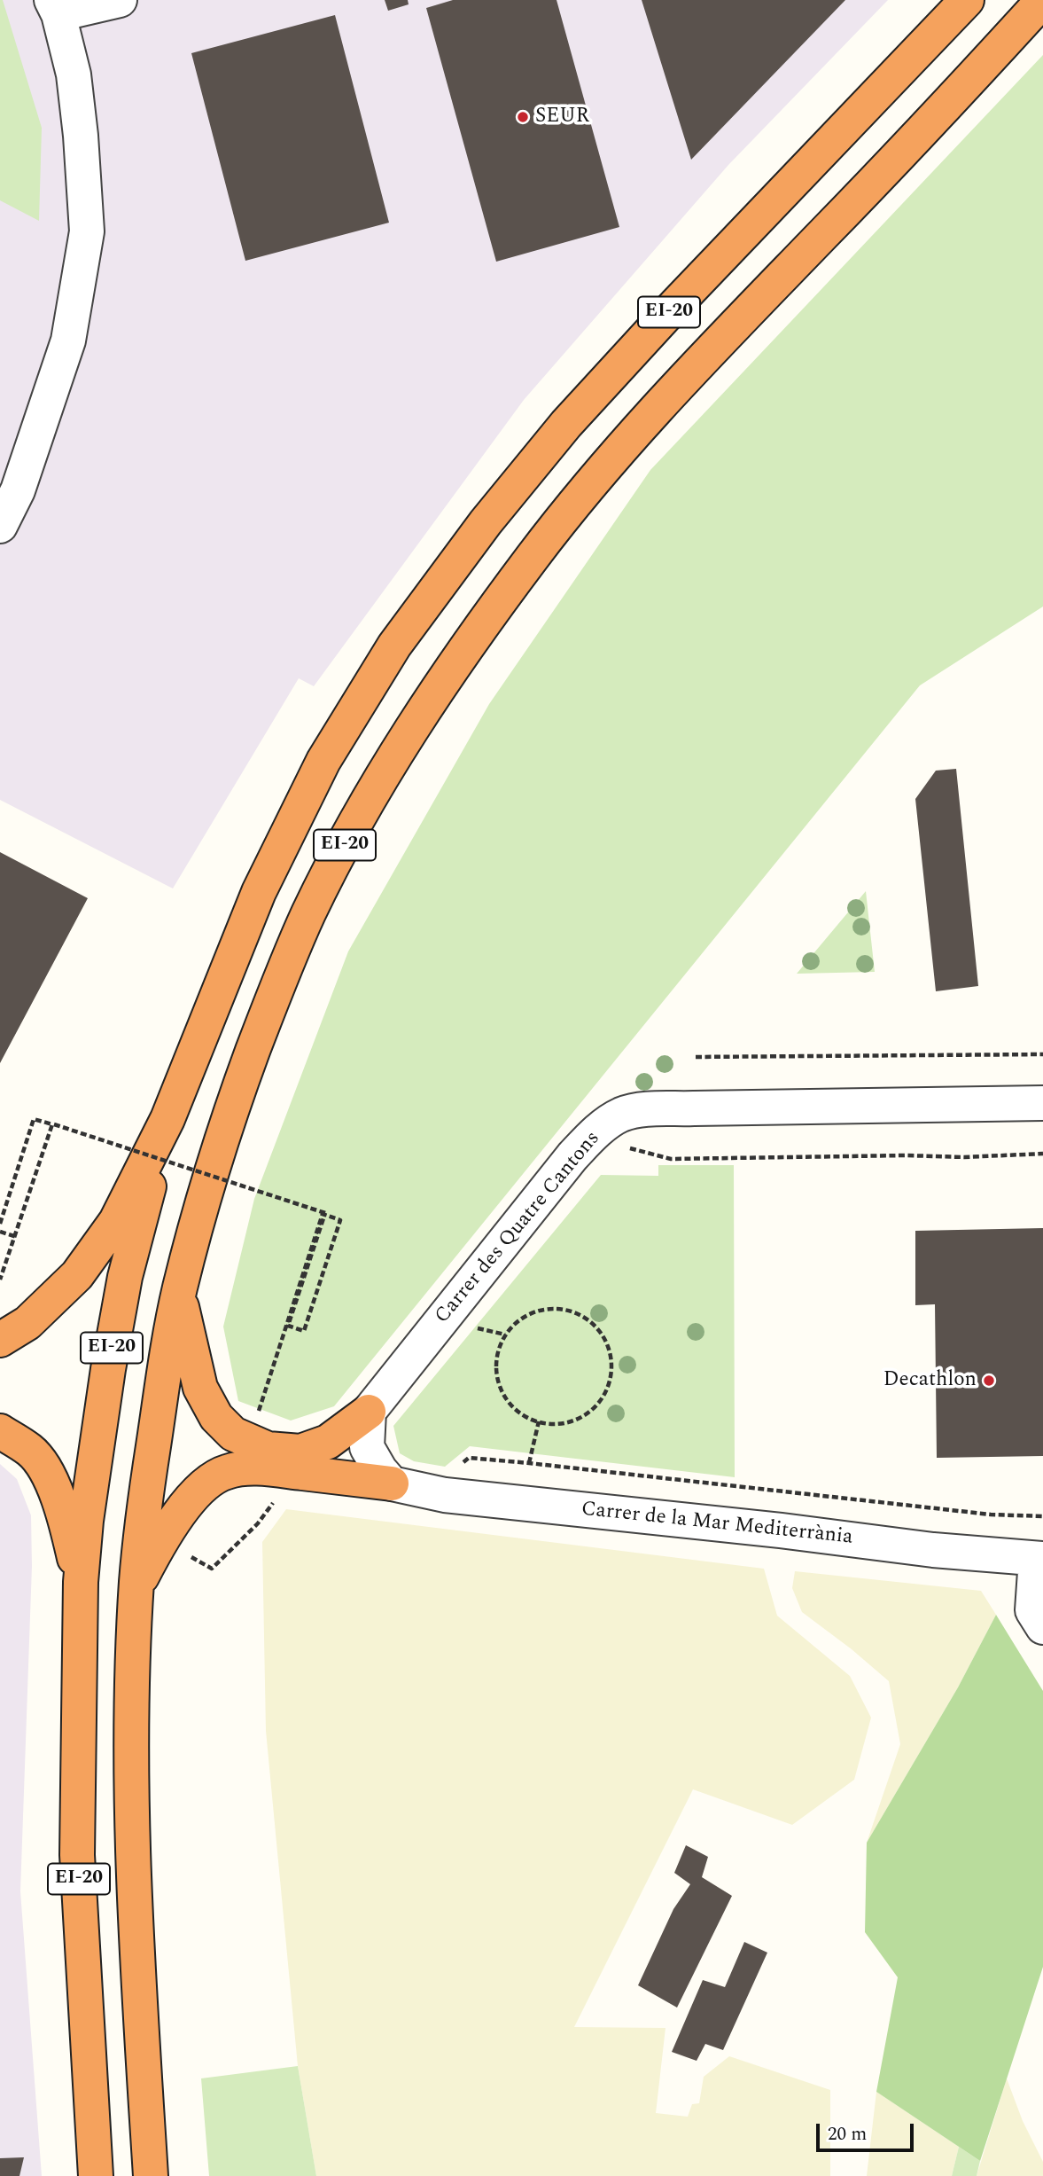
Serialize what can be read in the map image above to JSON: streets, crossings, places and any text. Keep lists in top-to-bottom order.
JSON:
{
  "streets": {
    "highway": ["EI-20"],
    "street": ["Carrer des Quatre Cantons", "Carrer de la Mar Mediterrània"]
  },
  "places": ["SEUR", "Decathlon"],
  "scale_bar": "20 m"
}
